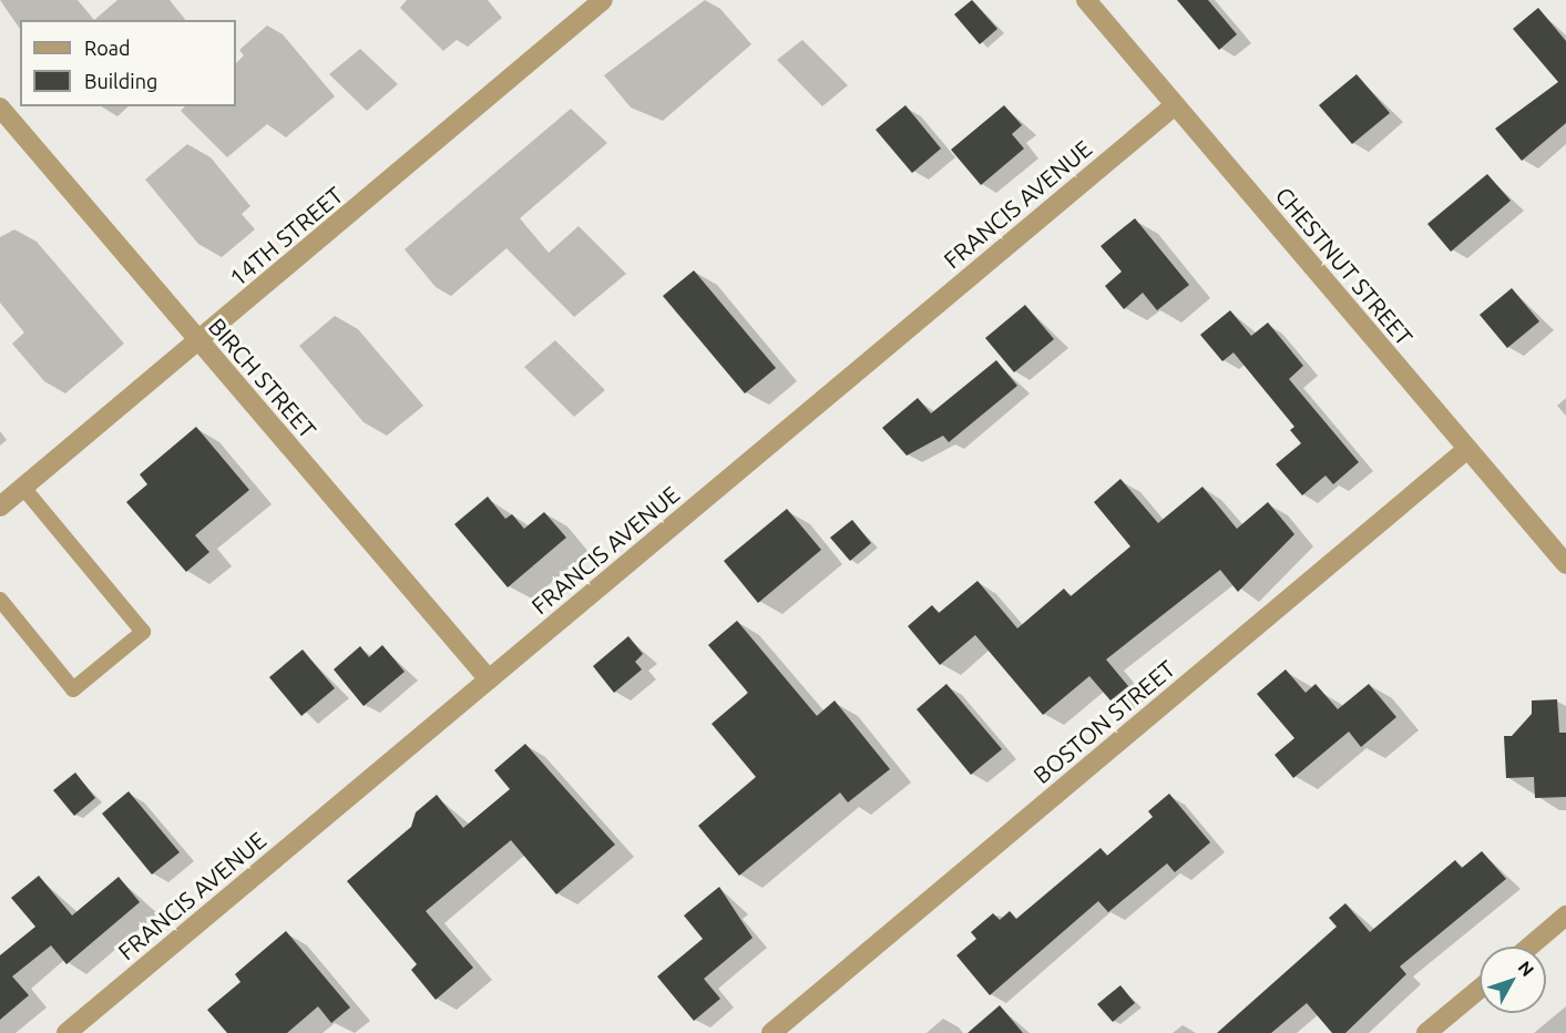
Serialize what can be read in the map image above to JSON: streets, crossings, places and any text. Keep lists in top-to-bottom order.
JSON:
{
  "streets": {
    "street": [
      "FRANCIS AVENUE",
      "14TH STREET",
      "CHESTNUT STREET",
      "BIRCH STREET",
      "BOSTON STREET"
    ]
  },
  "crossings": [
    ["FRANCIS AVENUE", "CHESTNUT STREET"],
    ["FRANCIS AVENUE", "BIRCH STREET"],
    ["14TH STREET", "BIRCH STREET"],
    ["CHESTNUT STREET", "BOSTON STREET"]
  ],
  "legend": ["Road", "Building"],
  "north": "top right"
}
